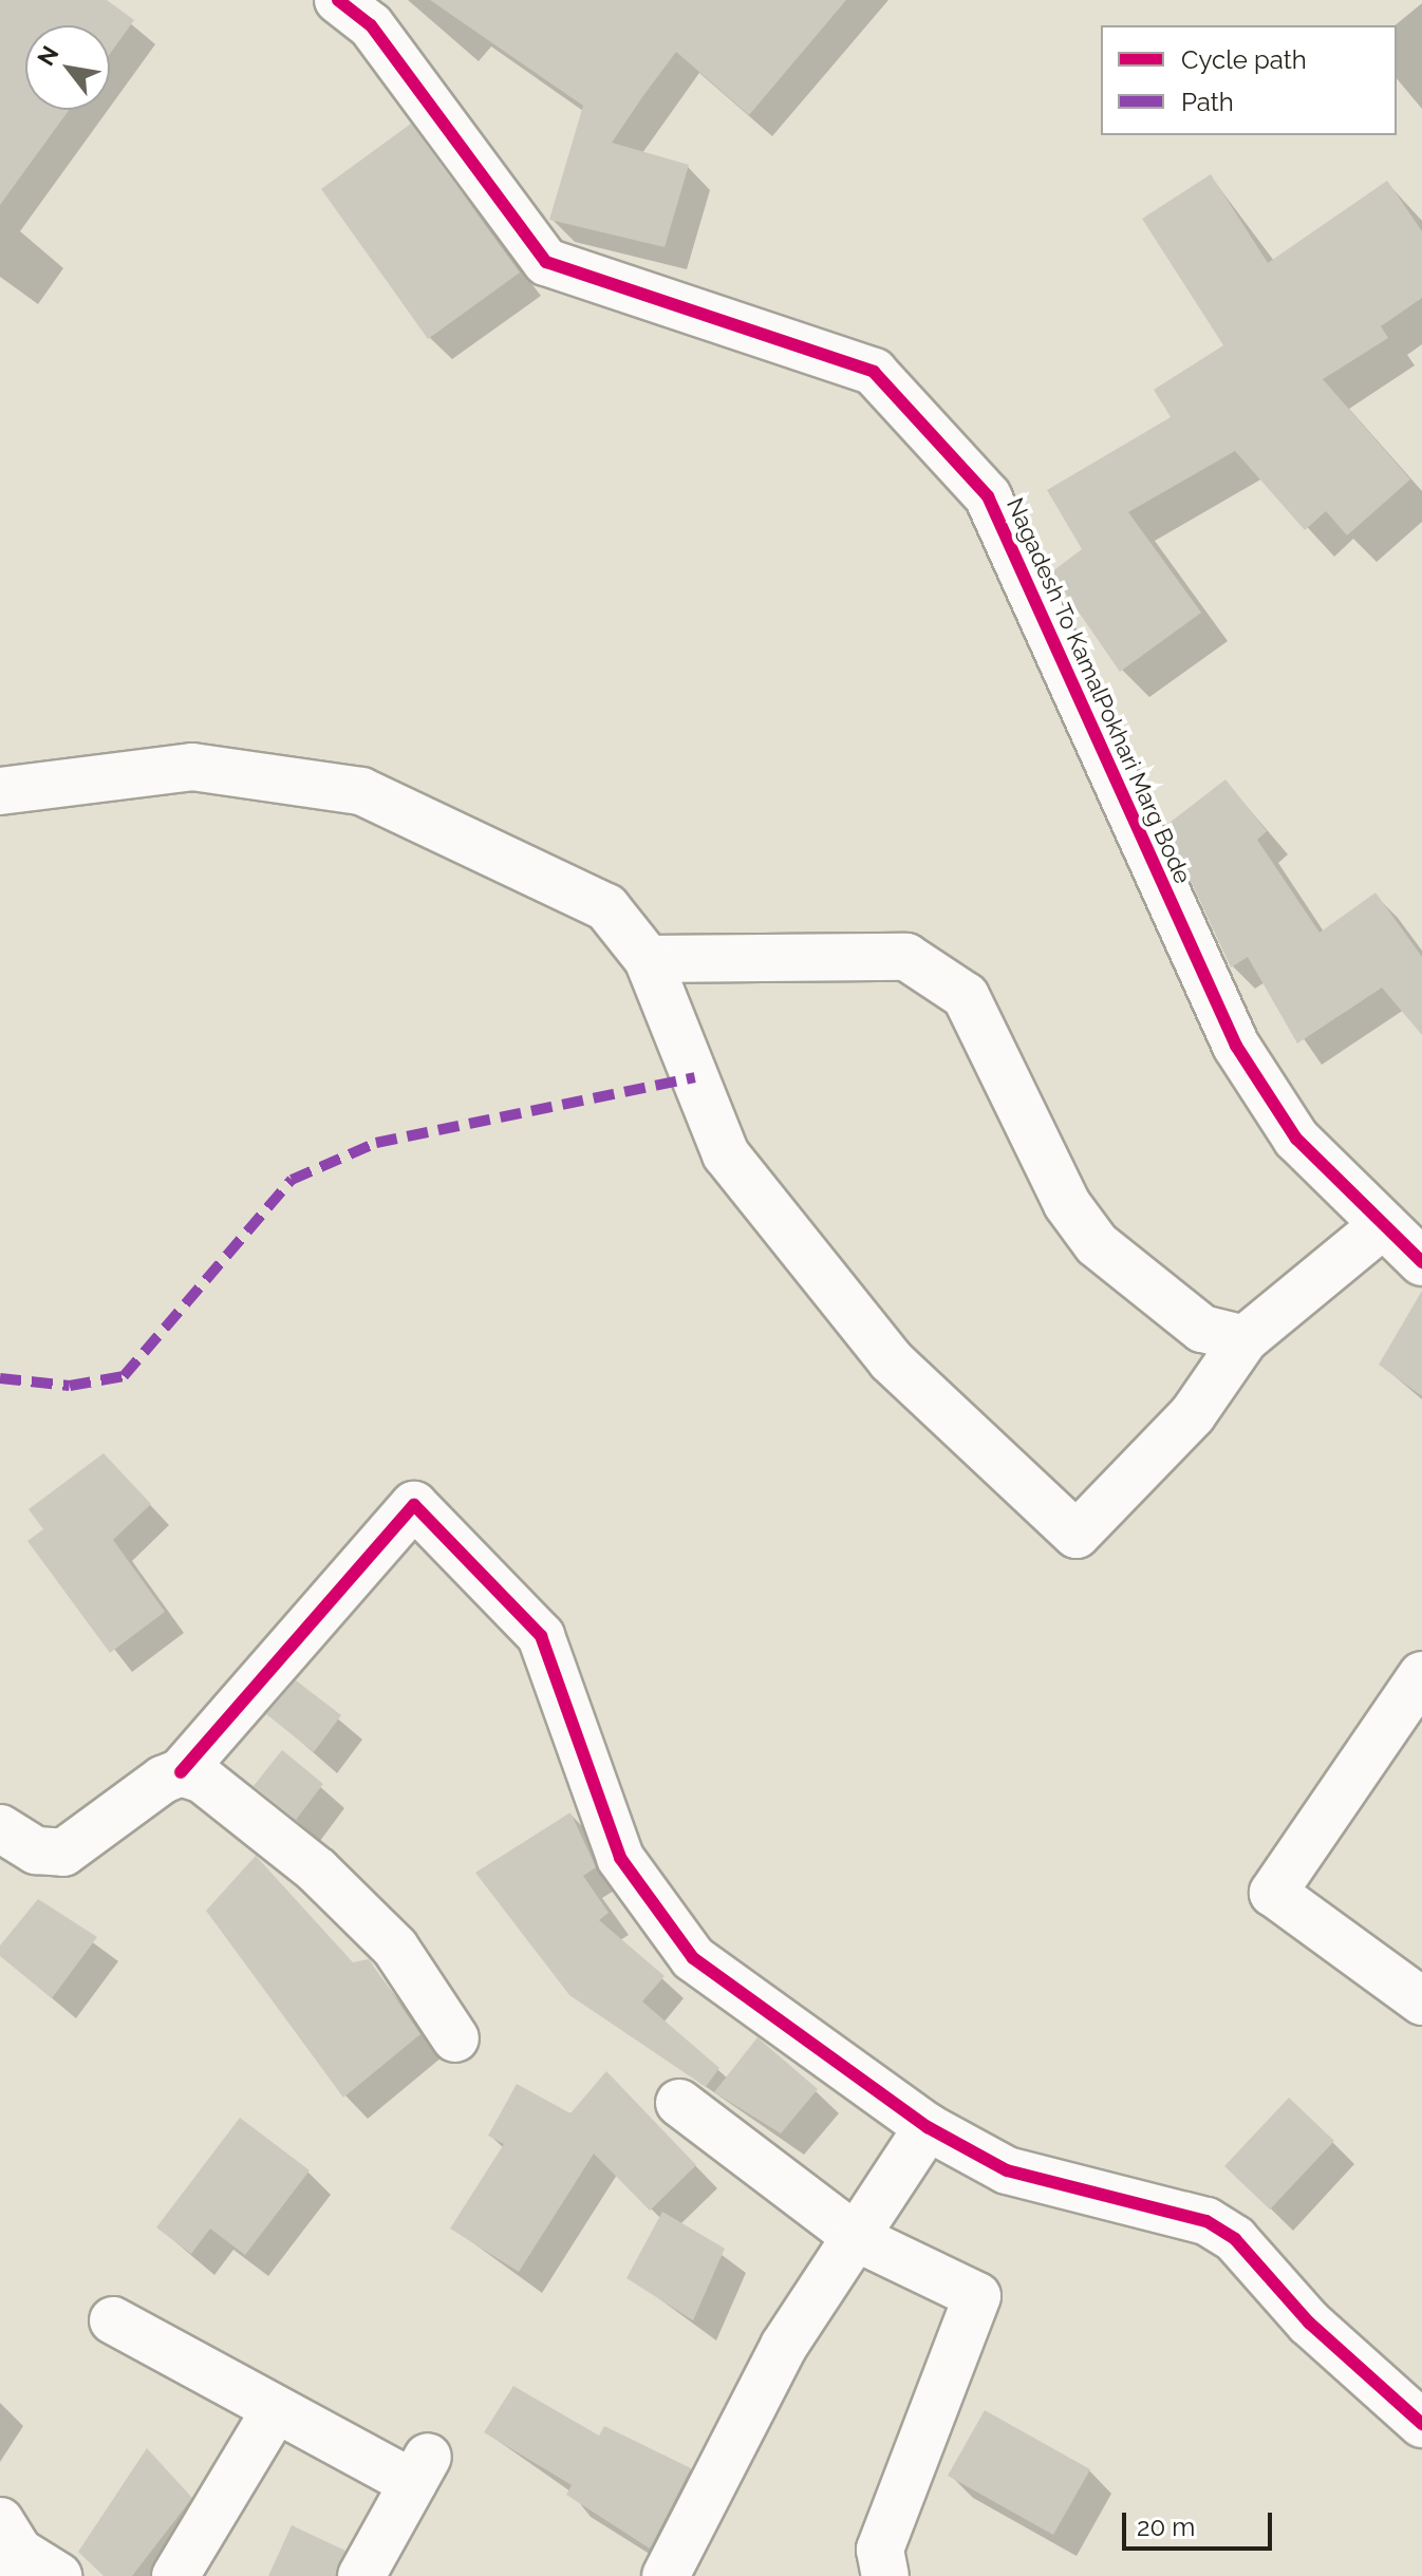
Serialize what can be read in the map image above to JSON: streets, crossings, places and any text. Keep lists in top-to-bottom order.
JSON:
{
  "streets": {
    "street": ["Nagadesh To KamalPokhari Marg Bode"]
  },
  "legend": ["Cycle path", "Path"],
  "scale_bar": "20 m",
  "north": "top left"
}
